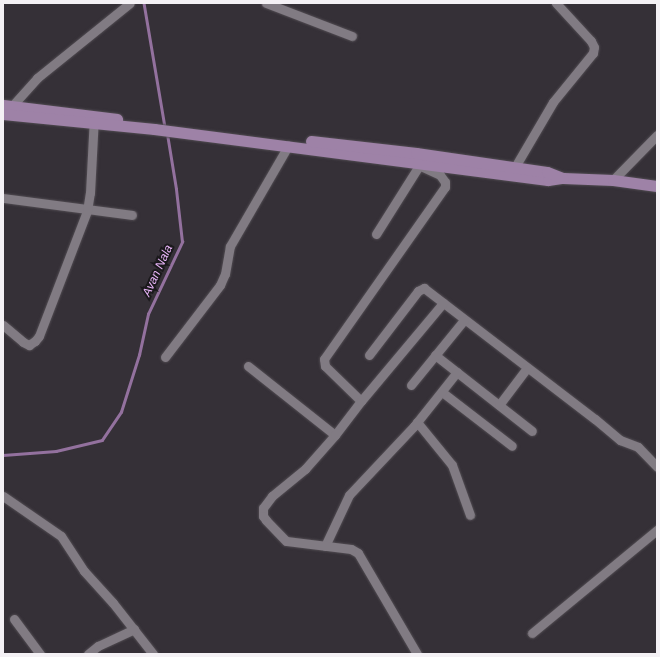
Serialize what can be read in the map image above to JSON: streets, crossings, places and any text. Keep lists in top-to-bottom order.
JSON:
{
  "water": ["Avan Nala"]
}
